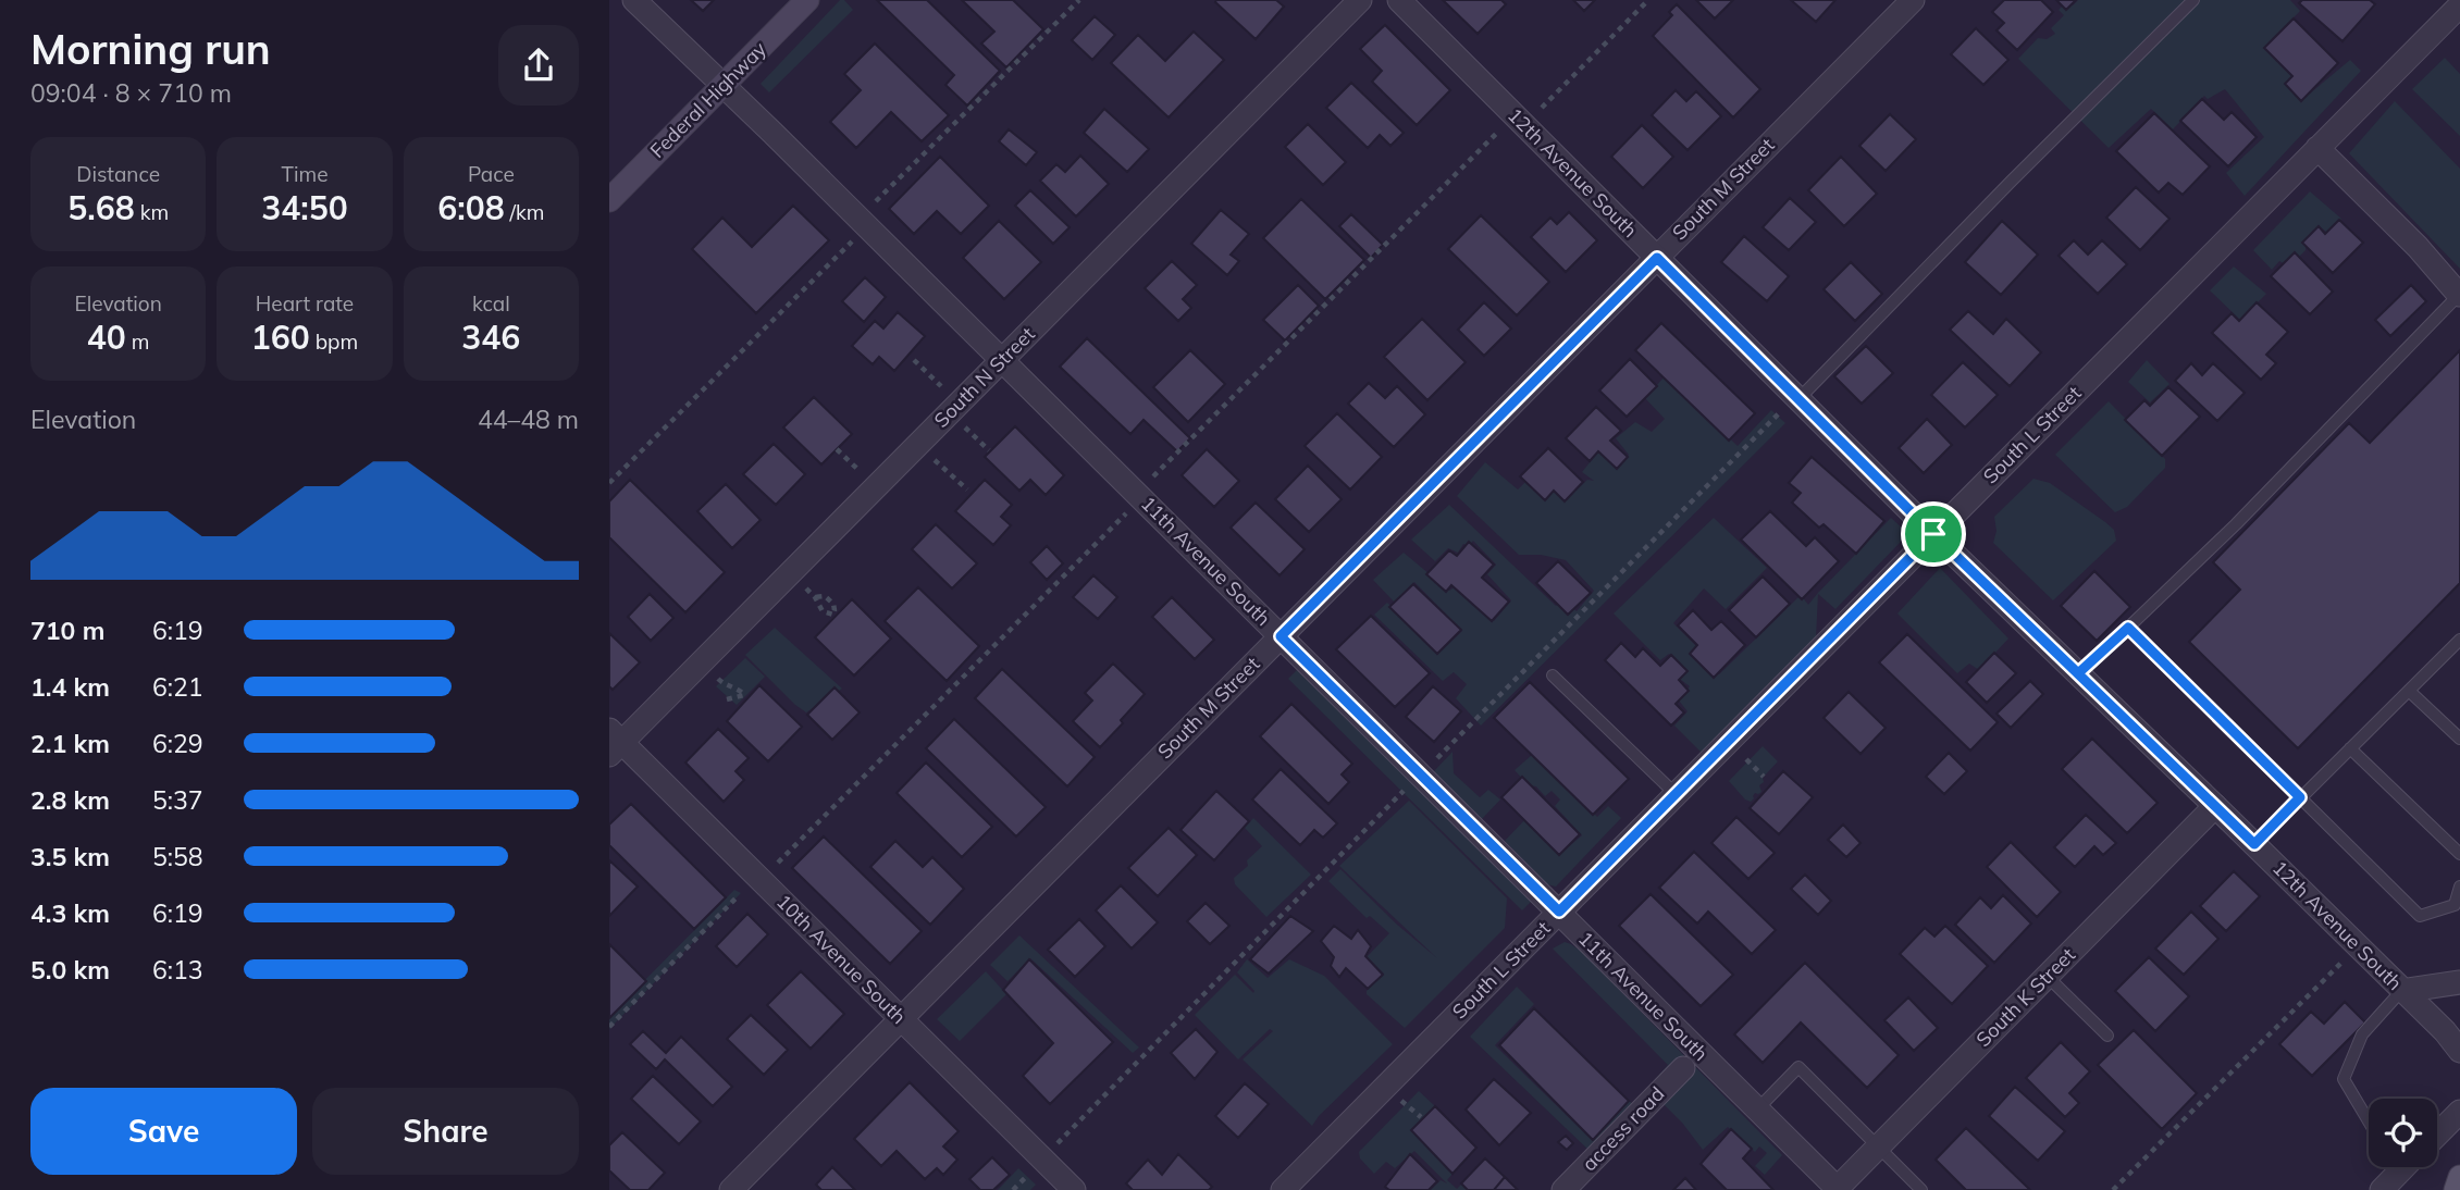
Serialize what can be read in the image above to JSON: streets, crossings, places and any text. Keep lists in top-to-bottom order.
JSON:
{
  "streets": {
    "main road": ["Federal Highway"],
    "street": [
      "12th Avenue South",
      "South M Street",
      "South N Street",
      "South L Street",
      "11th Avenue South",
      "10th Avenue South",
      "South K Street",
      "access road"
    ]
  },
  "crossings": [
    ["Federal Highway", "11th Avenue South"],
    ["12th Avenue South", "South M Street"],
    ["12th Avenue South", "South L Street"],
    ["12th Avenue South", "South K Street"],
    ["South M Street", "11th Avenue South"],
    ["South M Street", "10th Avenue South"],
    ["South N Street", "11th Avenue South"],
    ["South N Street", "10th Avenue South"],
    ["South L Street", "11th Avenue South"],
    ["11th Avenue South", "South K Street"]
  ],
  "page": {
    "heading": ["Morning run", "09:04 · 8 × 710 m"],
    "stats": [
      ["Distance", "5.68 km"],
      ["Time", "34:50"],
      ["Pace", "6:08 /km"],
      ["Elevation", "40 m"],
      ["Heart rate", "160 bpm"],
      ["kcal", "346"]
    ],
    "chart": ["Elevation", "44–48 m"],
    "list": [
      {
        "name": "710 m",
        "note": "6:19"
      },
      {
        "name": "1.4 km",
        "note": "6:21"
      },
      {
        "name": "2.1 km",
        "note": "6:29"
      },
      {
        "name": "2.8 km",
        "note": "5:37"
      },
      {
        "name": "3.5 km",
        "note": "5:58"
      },
      {
        "name": "4.3 km",
        "note": "6:19"
      },
      {
        "name": "5.0 km",
        "note": "6:13"
      }
    ],
    "buttons": ["Save", "Share"]
  }
}
